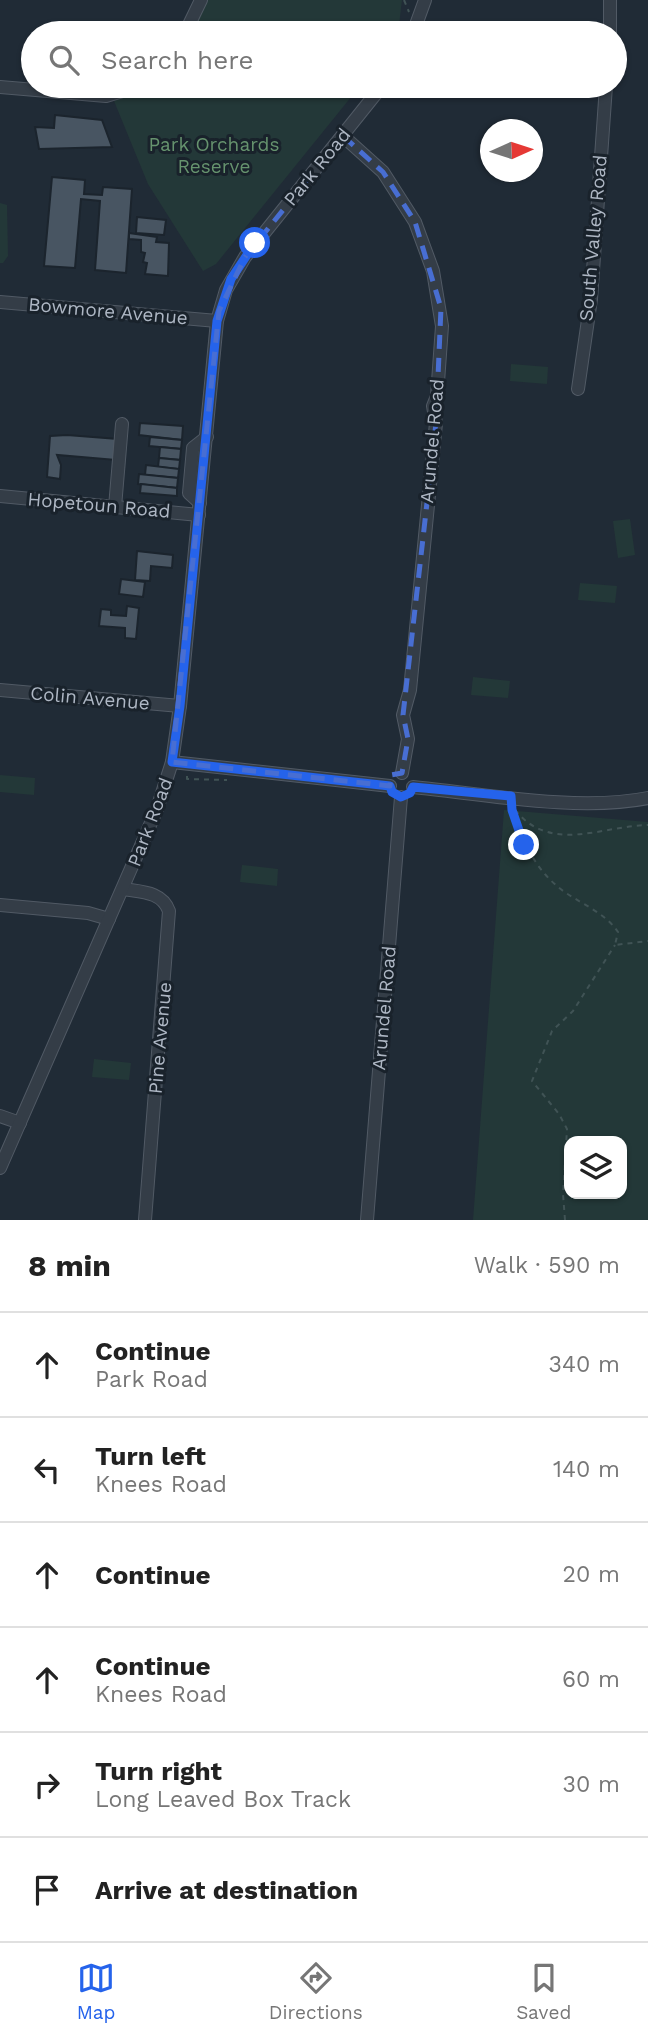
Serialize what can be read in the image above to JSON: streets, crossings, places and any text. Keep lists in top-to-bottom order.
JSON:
{
  "streets": {
    "street": [
      "Park Road",
      "South Valley Road",
      "Bowmore Avenue",
      "Arundel Road",
      "Hopetoun Road",
      "Colin Avenue",
      "Pine Avenue"
    ]
  },
  "crossings": [
    ["Park Road", "Bowmore Avenue"],
    ["Park Road", "Arundel Road"],
    ["Park Road", "Hopetoun Road"],
    ["Park Road", "Colin Avenue"],
    ["Park Road", "Pine Avenue"]
  ],
  "parks": ["Park Orchards Reserve"],
  "north": "right",
  "page": {
    "search": "Search here",
    "heading": ["8 min", "Walk · 590 m"],
    "list": [
      ["Continue", "Park Road", "340 m"],
      ["Turn left", "Knees Road", "140 m"],
      ["Continue", "20 m"],
      ["Continue", "Knees Road", "60 m"],
      ["Turn right", "Long Leaved Box Track", "30 m"],
      "Arrive at destination"
    ],
    "nav": ["Map", "Directions", "Saved"]
  }
}
